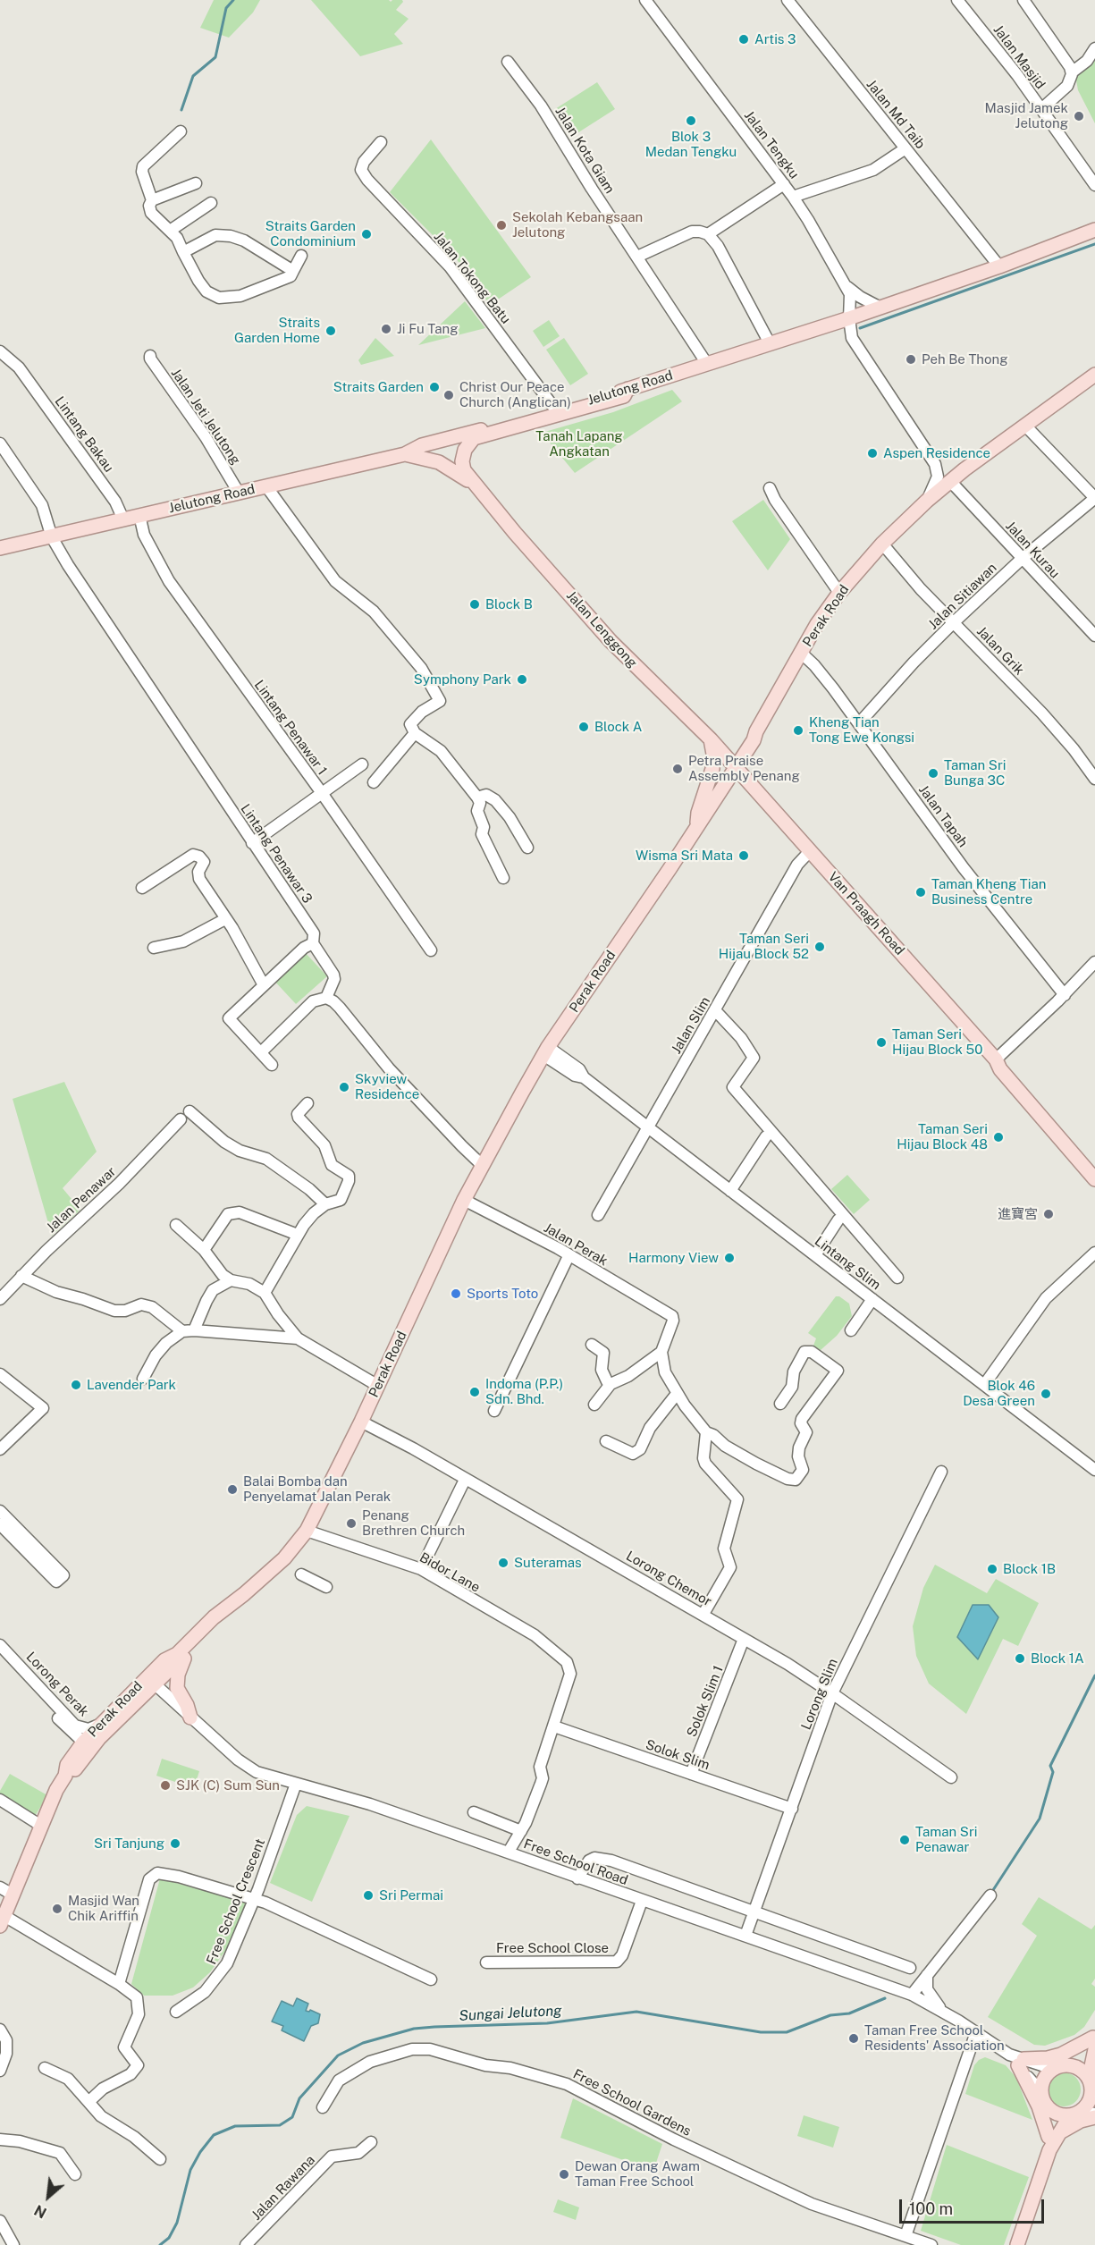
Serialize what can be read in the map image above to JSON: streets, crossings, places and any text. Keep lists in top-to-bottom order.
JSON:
{
  "streets": {
    "main road": [
      "Jelutong Road",
      "Perak Road",
      "Jalan Lenggong",
      "Van Praagh Road"
    ],
    "street": [
      "Jalan Masjid",
      "Jalan Md Taib",
      "Jalan Tengku",
      "Jalan Kota Giam",
      "Jalan Tokong Batu",
      "Jalan Jeti Jelutong",
      "Lintang Bakau",
      "Jalan Kurau",
      "Jalan Sitiawan",
      "Jalan Grik",
      "Lintang Penawar 1",
      "Jalan Tapah",
      "Lintang Penawar 3",
      "Jalan Slim",
      "Jalan Penawar",
      "Jalan Perak",
      "Lintang Slim",
      "Bidor Lane",
      "Lorong Chemor",
      "Lorong Perak",
      "Lorong Slim",
      "Solok Slim 1",
      "Solok Slim",
      "Free School Road",
      "Free School Crescent",
      "Free School Close",
      "Free School Gardens",
      "Jalan Rawana"
    ]
  },
  "crossings": [
    ["Jalan Md Taib", "Jelutong Road"],
    ["Jalan Tengku", "Jelutong Road"],
    ["Jalan Tengku", "Perak Road"],
    ["Jalan Kota Giam", "Jelutong Road"],
    ["Jalan Tokong Batu", "Jelutong Road"],
    ["Jelutong Road", "Jalan Jeti Jelutong"],
    ["Jelutong Road", "Lintang Bakau"],
    ["Jelutong Road", "Jalan Lenggong"],
    ["Jelutong Road", "Lintang Penawar 1"],
    ["Jelutong Road", "Lintang Penawar 3"],
    ["Jalan Kurau", "Jalan Sitiawan"],
    ["Jalan Kurau", "Perak Road"],
    ["Jalan Sitiawan", "Jalan Grik"],
    ["Jalan Sitiawan", "Jalan Tapah"],
    ["Perak Road", "Jalan Lenggong"],
    ["Perak Road", "Jalan Grik"],
    ["Perak Road", "Jalan Tapah"],
    ["Perak Road", "Van Praagh Road"],
    ["Perak Road", "Jalan Perak"],
    ["Perak Road", "Lintang Slim"],
    ["Perak Road", "Bidor Lane"],
    ["Perak Road", "Lorong Chemor"],
    ["Perak Road", "Lorong Perak"],
    ["Perak Road", "Free School Road"],
    ["Jalan Lenggong", "Van Praagh Road"],
    ["Van Praagh Road", "Jalan Slim"],
    ["Jalan Slim", "Lintang Slim"],
    ["Bidor Lane", "Solok Slim"],
    ["Lorong Chemor", "Lorong Slim"],
    ["Lorong Chemor", "Solok Slim 1"],
    ["Lorong Slim", "Solok Slim"],
    ["Lorong Slim", "Free School Road"],
    ["Solok Slim 1", "Solok Slim"],
    ["Free School Road", "Free School Crescent"],
    ["Free School Road", "Free School Close"]
  ],
  "water": ["Sungai Jelutong"],
  "parks": ["Tanah Lapang Angkatan"],
  "places": [
    "Artis 3",
    "Masjid Jamek Jelutong",
    "Blok 3 Medan Tengku",
    "Sekolah Kebangsaan Jelutong",
    "Straits Garden Condominium",
    "Ji Fu Tang",
    "Straits Garden Home",
    "Peh Be Thong",
    "Straits Garden",
    "Christ Our Peace Church (Anglican)",
    "Aspen Residence",
    "Block B",
    "Symphony Park",
    "Block A",
    "Kheng Tian Tong Ewe Kongsi",
    "Petra Praise Assembly Penang",
    "Taman Sri Bunga 3C",
    "Wisma Sri Mata",
    "Taman Kheng Tian Business Centre",
    "Taman Seri Hijau Block 52",
    "Taman Seri Hijau Block 50",
    "Skyview Residence",
    "Taman Seri Hijau Block 48",
    "進寶宮",
    "Harmony View",
    "Sports Toto",
    "Lavender Park",
    "Indoma (P.P.) Sdn. Bhd.",
    "Blok 46 Desa Green",
    "Balai Bomba dan Penyelamat Jalan Perak",
    "Penang Brethren Church",
    "Suteramas",
    "Block 1B",
    "Block 1A",
    "SJK (C) Sum Sun",
    "Taman Sri Penawar",
    "Sri Tanjung",
    "Sri Permai",
    "Masjid Wan Chik Ariffin",
    "Taman Free School Residents' Association",
    "Dewan Orang Awam Taman Free School"
  ],
  "scale_bar": "100 m",
  "north": "bottom left"
}
